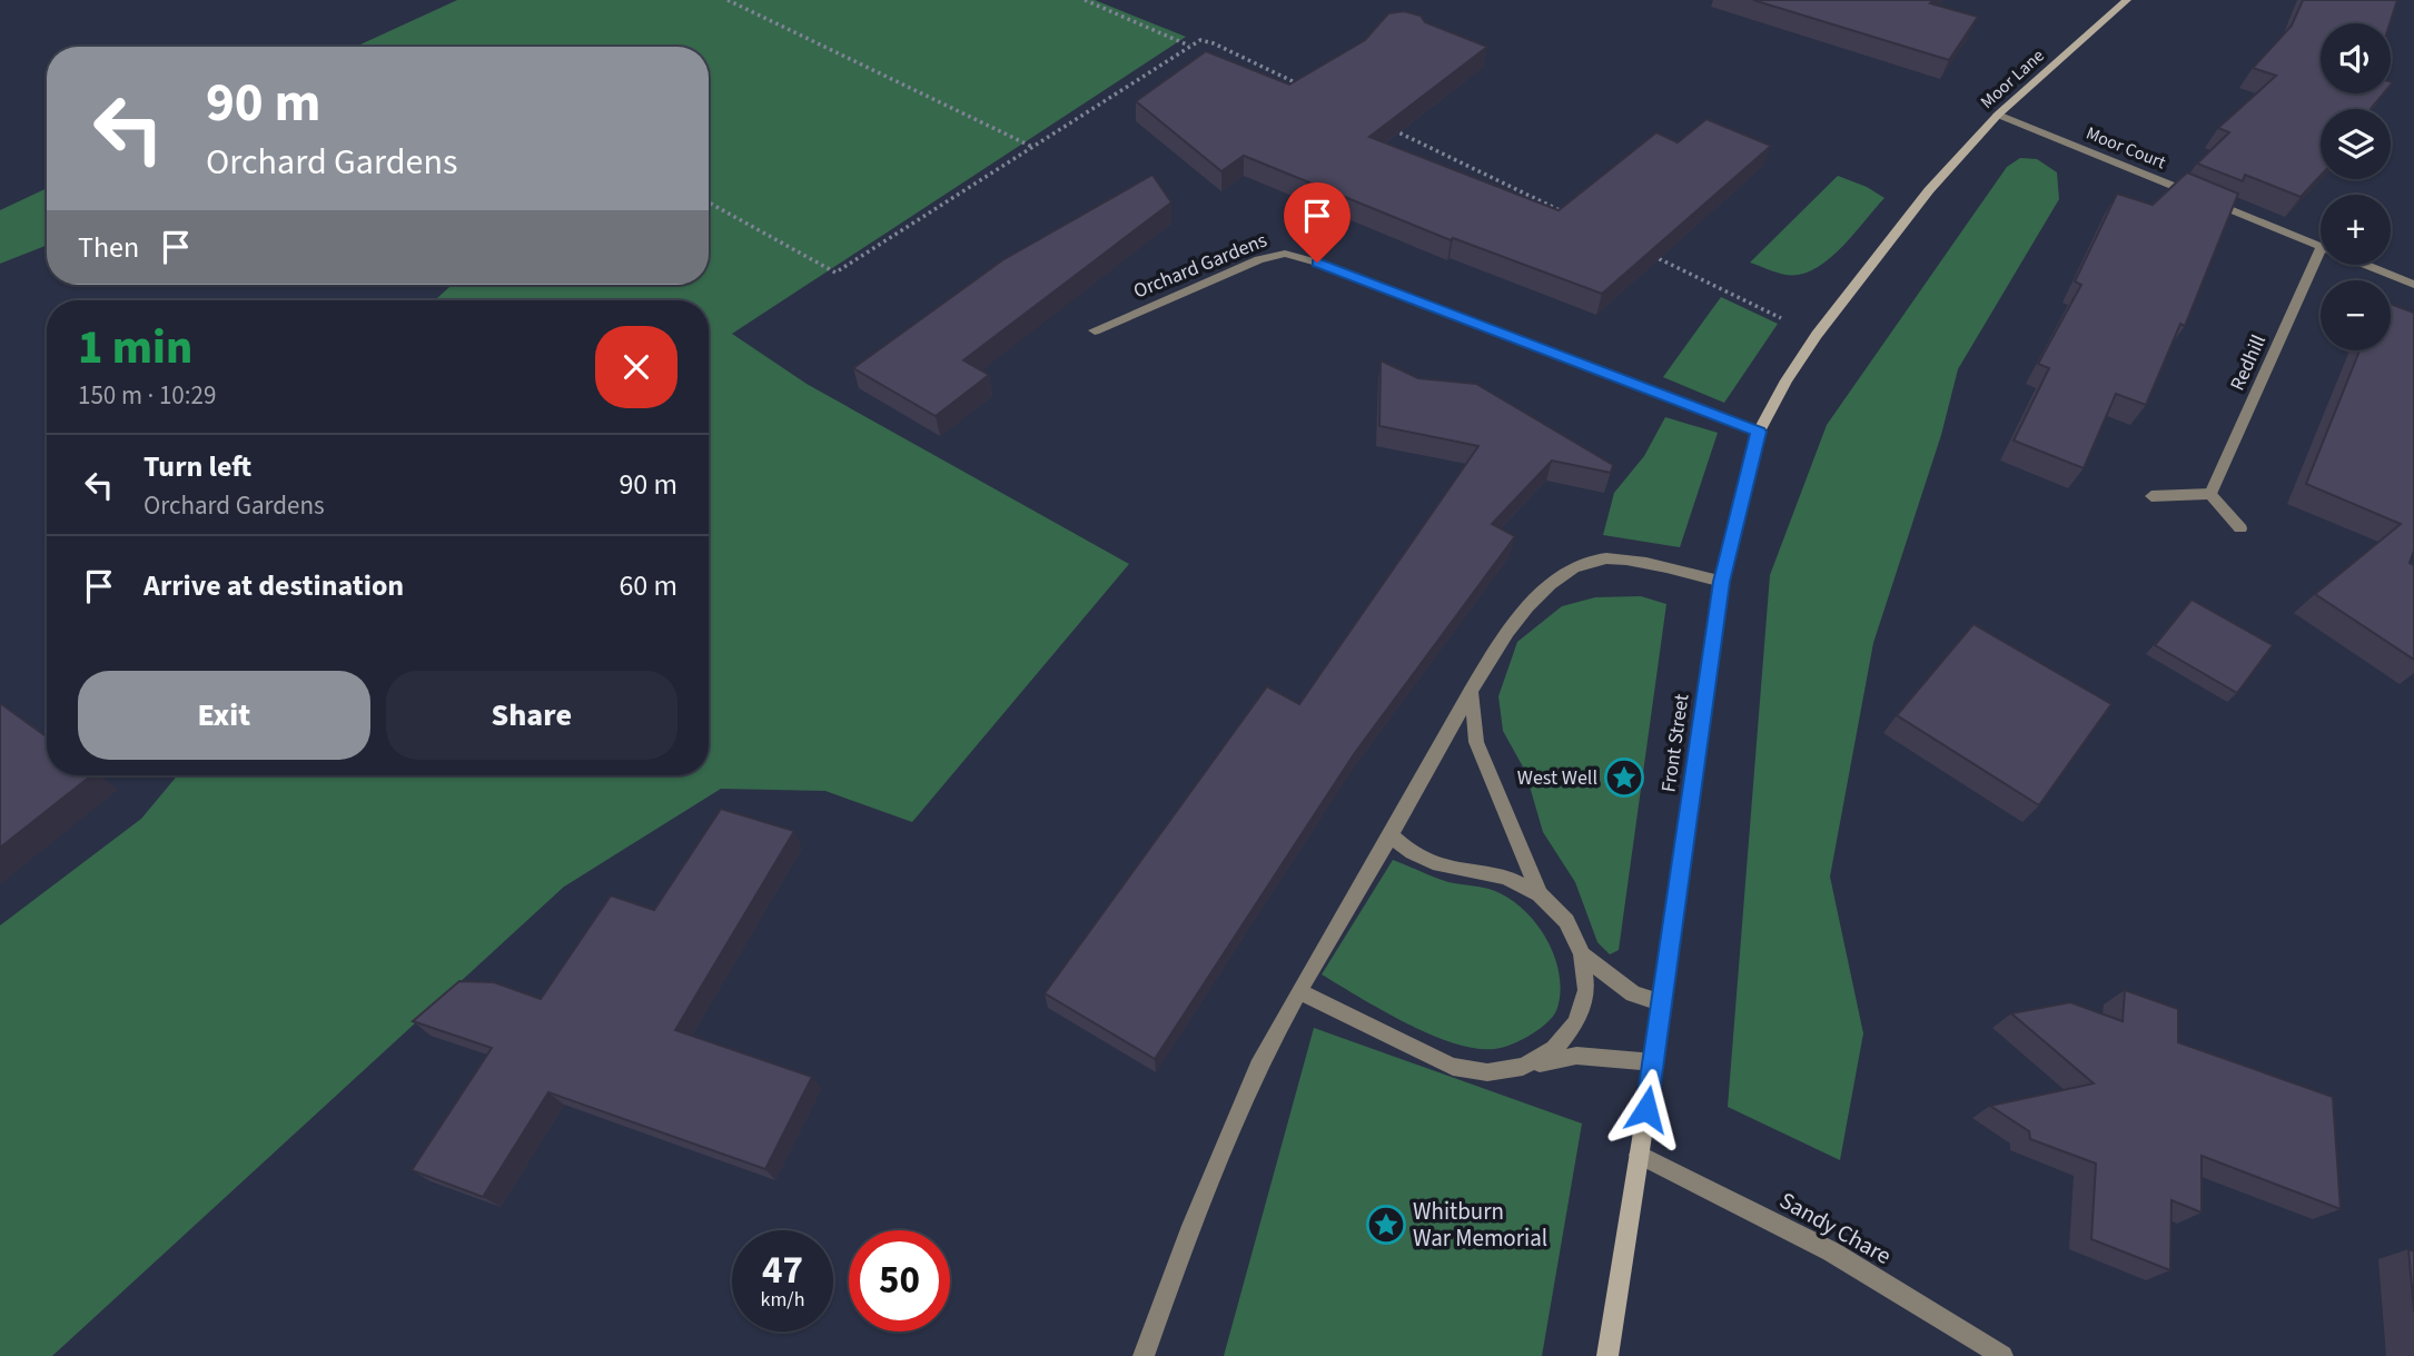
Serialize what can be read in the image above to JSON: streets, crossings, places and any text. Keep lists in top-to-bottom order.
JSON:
{
  "streets": {
    "main road": ["Moor Lane", "Front Street"],
    "street": [
      "Moor Court",
      "Orchard Gardens",
      "Redhill",
      "Sandy Chare"
    ]
  },
  "crossings": [
    ["Moor Lane", "Moor Court"],
    ["Moor Lane", "Front Street"],
    ["Orchard Gardens", "Front Street"],
    ["Front Street", "Sandy Chare"]
  ],
  "places": {
    "place": ["West Well", "Whitburn War Memorial"]
  },
  "page": {
    "map_buttons": ["+", "−"],
    "turn": ["90 m", "Orchard Gardens"],
    "then": "Then",
    "heading": ["1 min", "150 m · 10:29"],
    "list": [
      {
        "name": "Turn left",
        "note": "Orchard Gardens",
        "value": "90 m"
      },
      {
        "name": "Arrive at destination",
        "value": "60 m"
      }
    ],
    "buttons": ["Exit", "Share"],
    "speed": "47 km/h",
    "limit": "50"
  }
}
